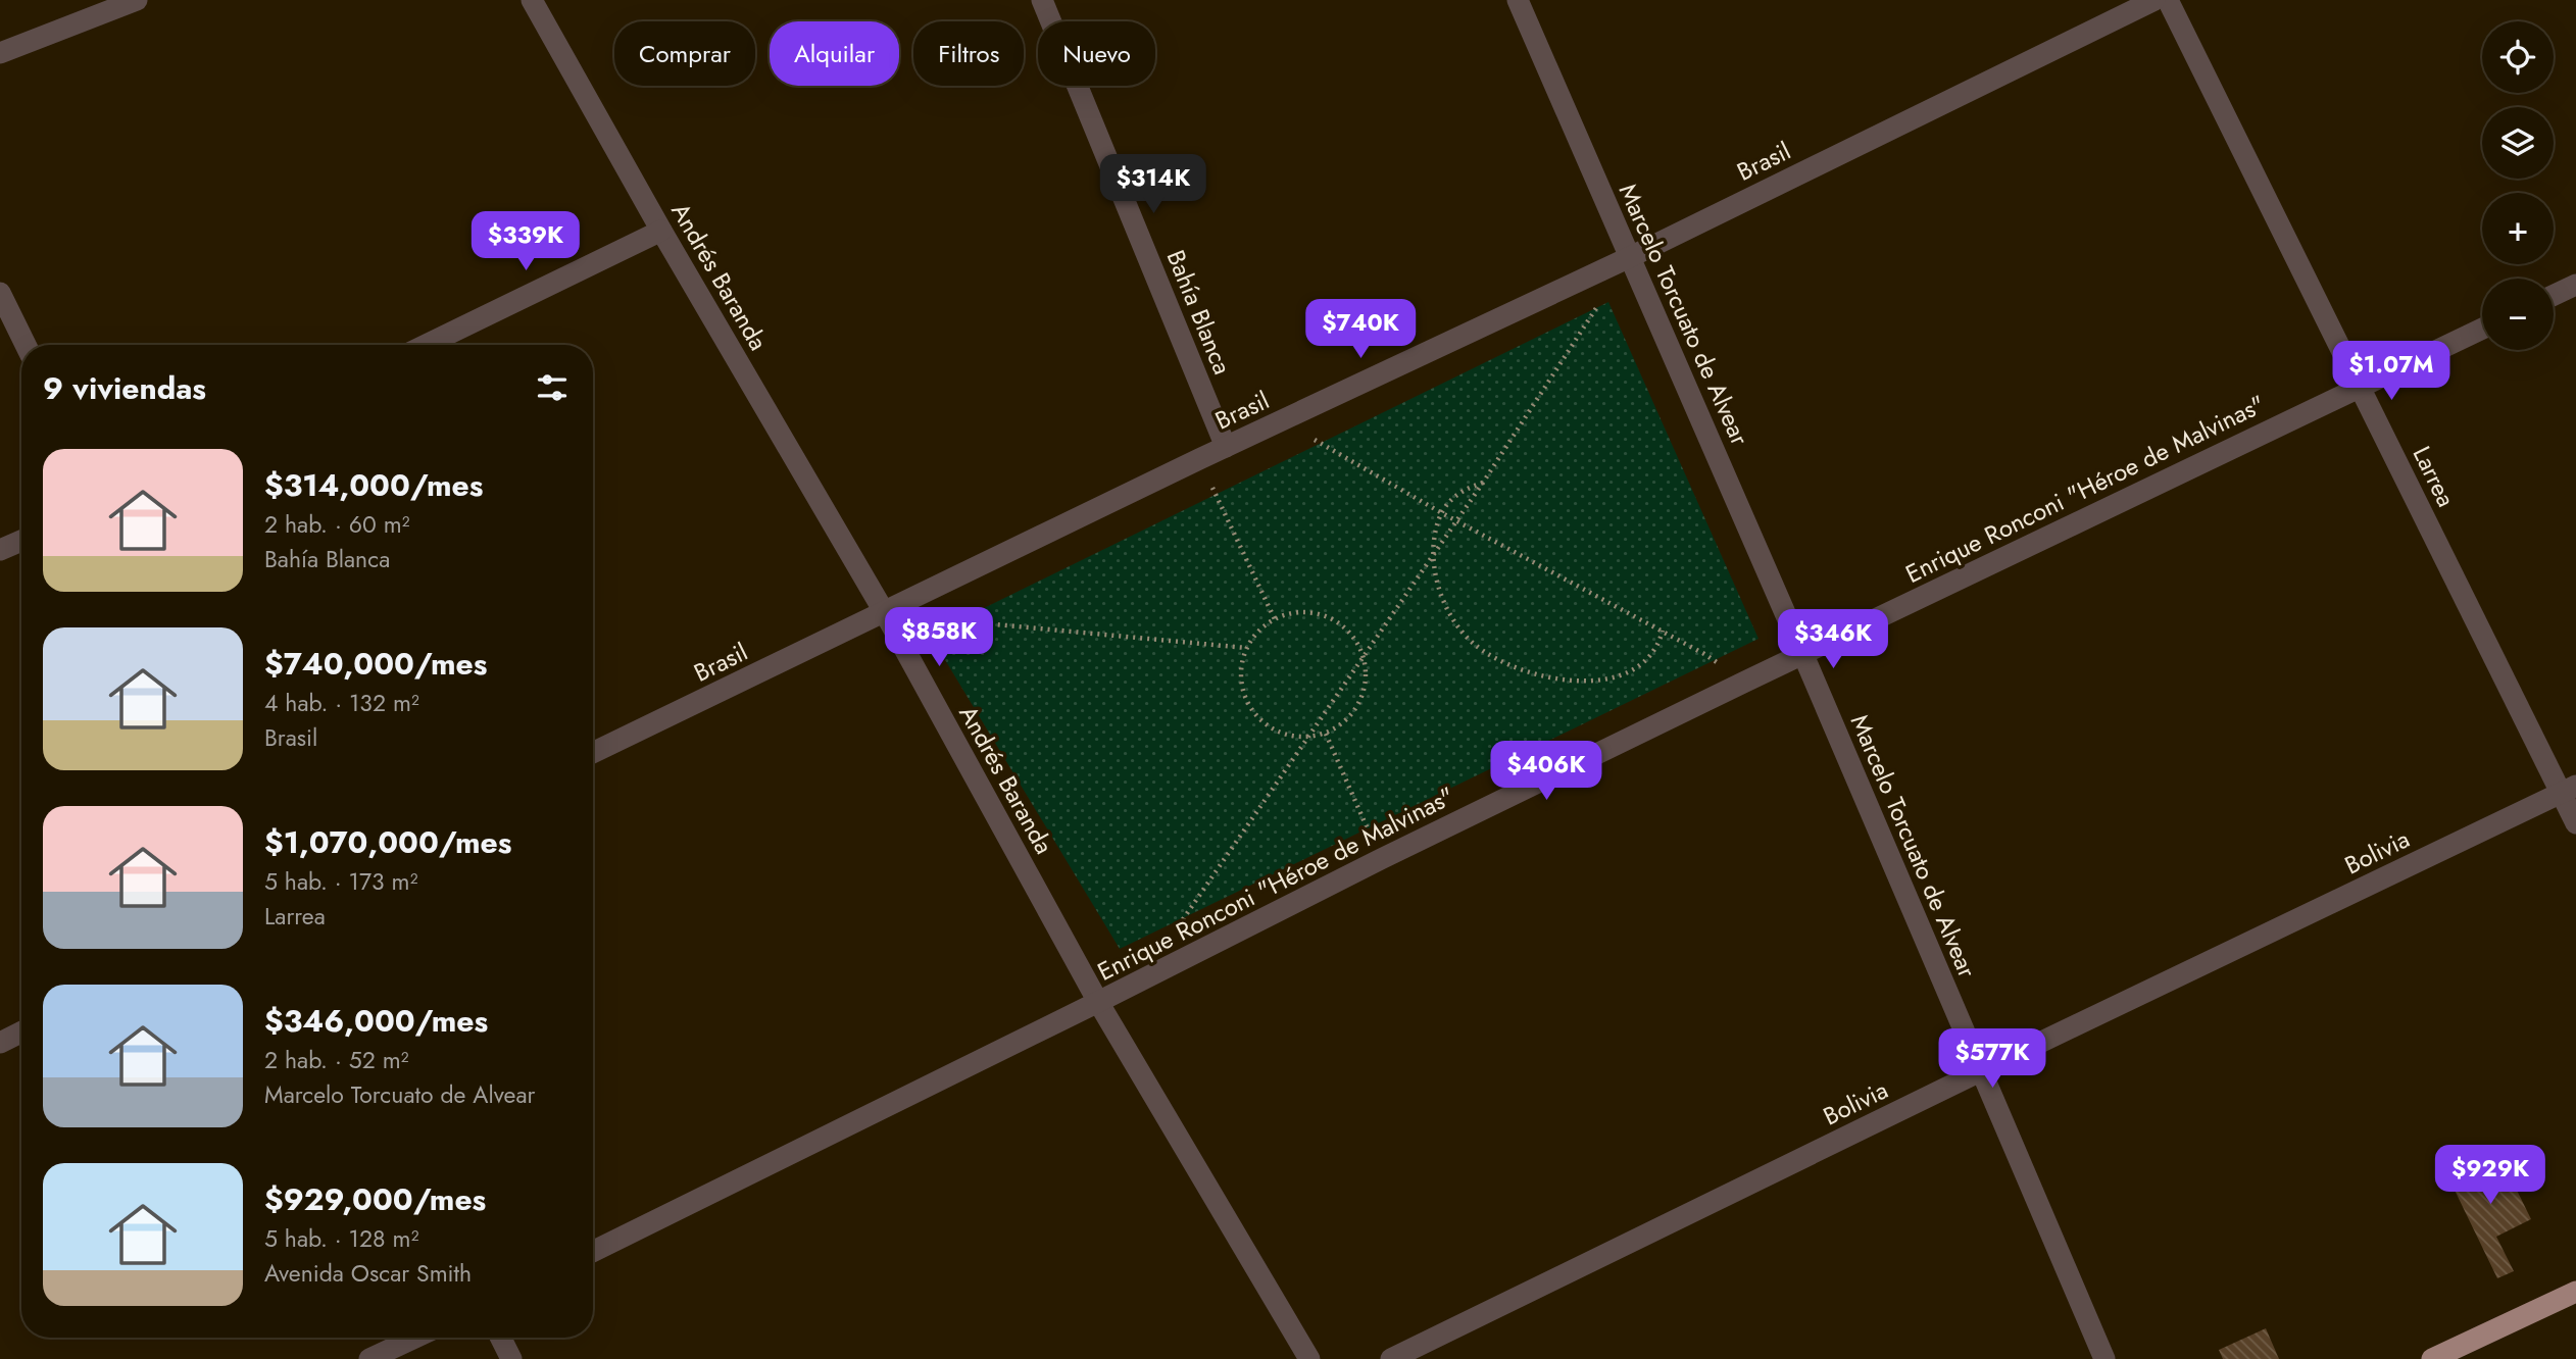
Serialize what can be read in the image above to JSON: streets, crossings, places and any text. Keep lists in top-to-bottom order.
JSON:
{
  "streets": {
    "street": [
      "Brasil",
      "Andrés Baranda",
      "Bahía Blanca",
      "Marcelo Torcuato de Alvear",
      "Larrea",
      "Enrique Ronconi \"Héroe de Malvinas\"",
      "Bolivia"
    ]
  },
  "crossings": [
    ["Brasil", "Andrés Baranda"],
    ["Brasil", "Bahía Blanca"],
    ["Brasil", "Marcelo Torcuato de Alvear"],
    ["Andrés Baranda", "Enrique Ronconi \"Héroe de Malvinas\""],
    ["Marcelo Torcuato de Alvear", "Enrique Ronconi \"Héroe de Malvinas\""],
    ["Marcelo Torcuato de Alvear", "Bolivia"],
    ["Larrea", "Enrique Ronconi \"Héroe de Malvinas\""],
    ["Larrea", "Bolivia"]
  ],
  "page": {
    "map_buttons": ["+", "−"],
    "chip": [
      "Comprar",
      "Alquilar",
      "Filtros",
      "Nuevo"
    ],
    "price": [
      "$314K",
      "$339K",
      "$740K",
      "$1.07M",
      "$858K",
      "$346K",
      "$406K",
      "$577K",
      "$929K"
    ],
    "heading": "9 viviendas",
    "list": [
      {
        "name": "$314,000/mes",
        "note": "2 hab. · 60 m² · Bahía Blanca"
      },
      {
        "name": "$740,000/mes",
        "note": "4 hab. · 132 m² · Brasil"
      },
      {
        "name": "$1,070,000/mes",
        "note": "5 hab. · 173 m² · Larrea"
      },
      {
        "name": "$346,000/mes",
        "note": "2 hab. · 52 m² · Marcelo Torcuato de Alvear"
      },
      {
        "name": "$929,000/mes",
        "note": "5 hab. · 128 m² · Avenida Oscar Smith"
      }
    ]
  }
}
